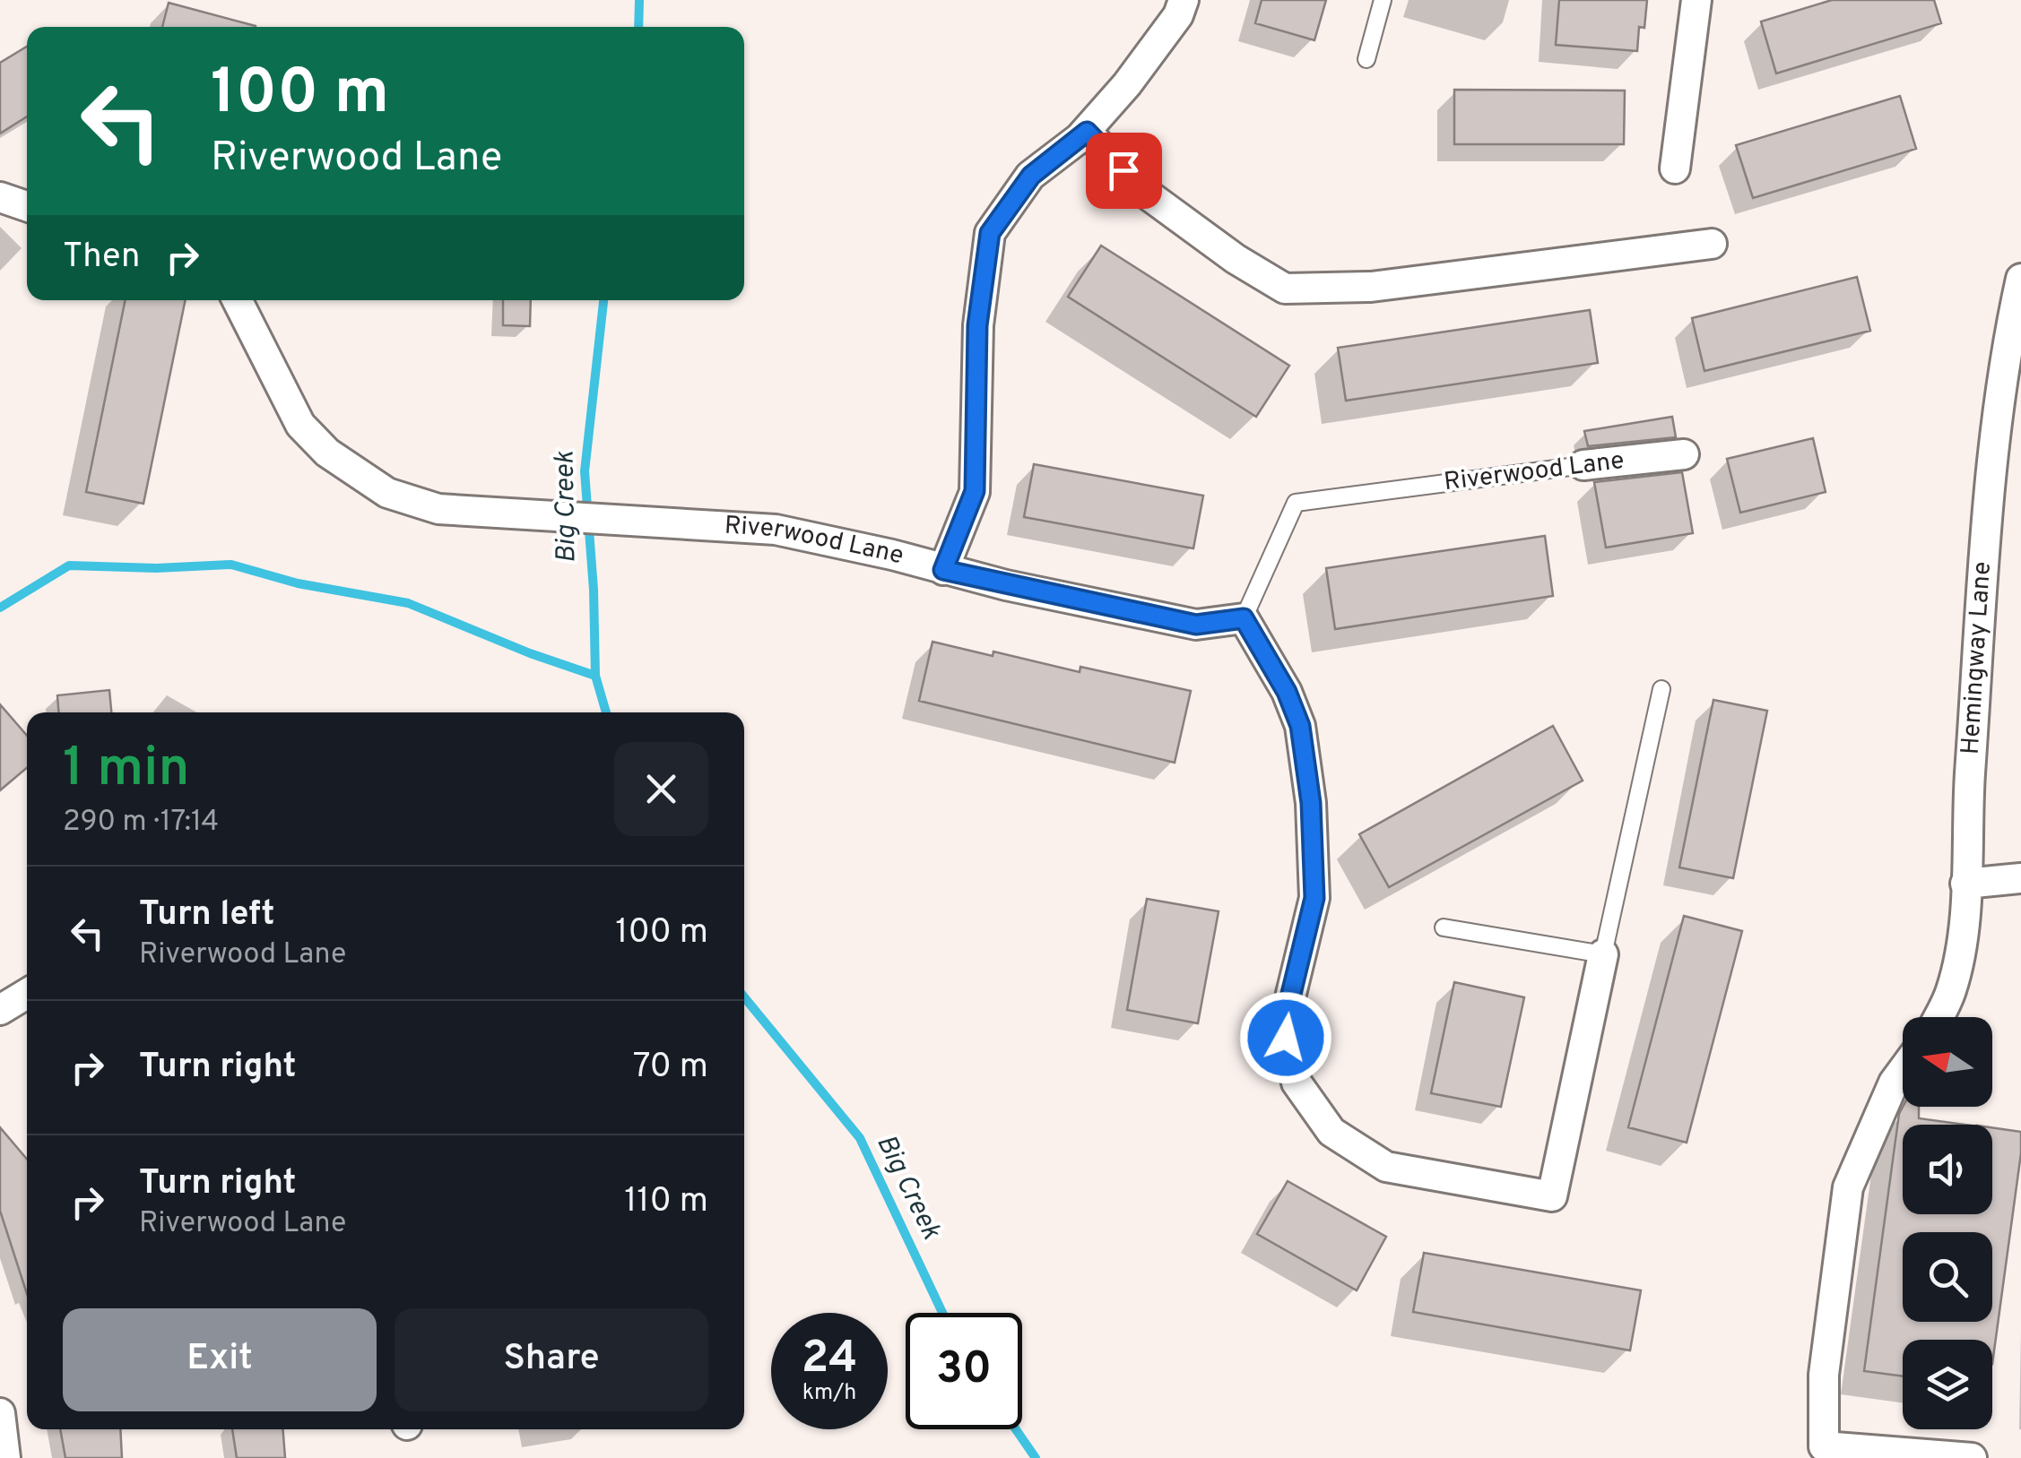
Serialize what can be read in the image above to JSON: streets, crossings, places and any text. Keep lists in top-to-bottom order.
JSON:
{
  "streets": {
    "street": ["Riverwood Lane", "Hemingway Lane"]
  },
  "water": ["Big Creek"],
  "north": "left",
  "page": {
    "turn": ["100 m", "Riverwood Lane"],
    "then": "Then",
    "heading": ["1 min", "290 m · 17:14"],
    "list": [
      {
        "name": "Turn left",
        "note": "Riverwood Lane",
        "value": "100 m"
      },
      {
        "name": "Turn right",
        "value": "70 m"
      },
      {
        "name": "Turn right",
        "note": "Riverwood Lane",
        "value": "110 m"
      }
    ],
    "buttons": ["Exit", "Share"],
    "speed": "24 km/h",
    "limit": "30"
  }
}
